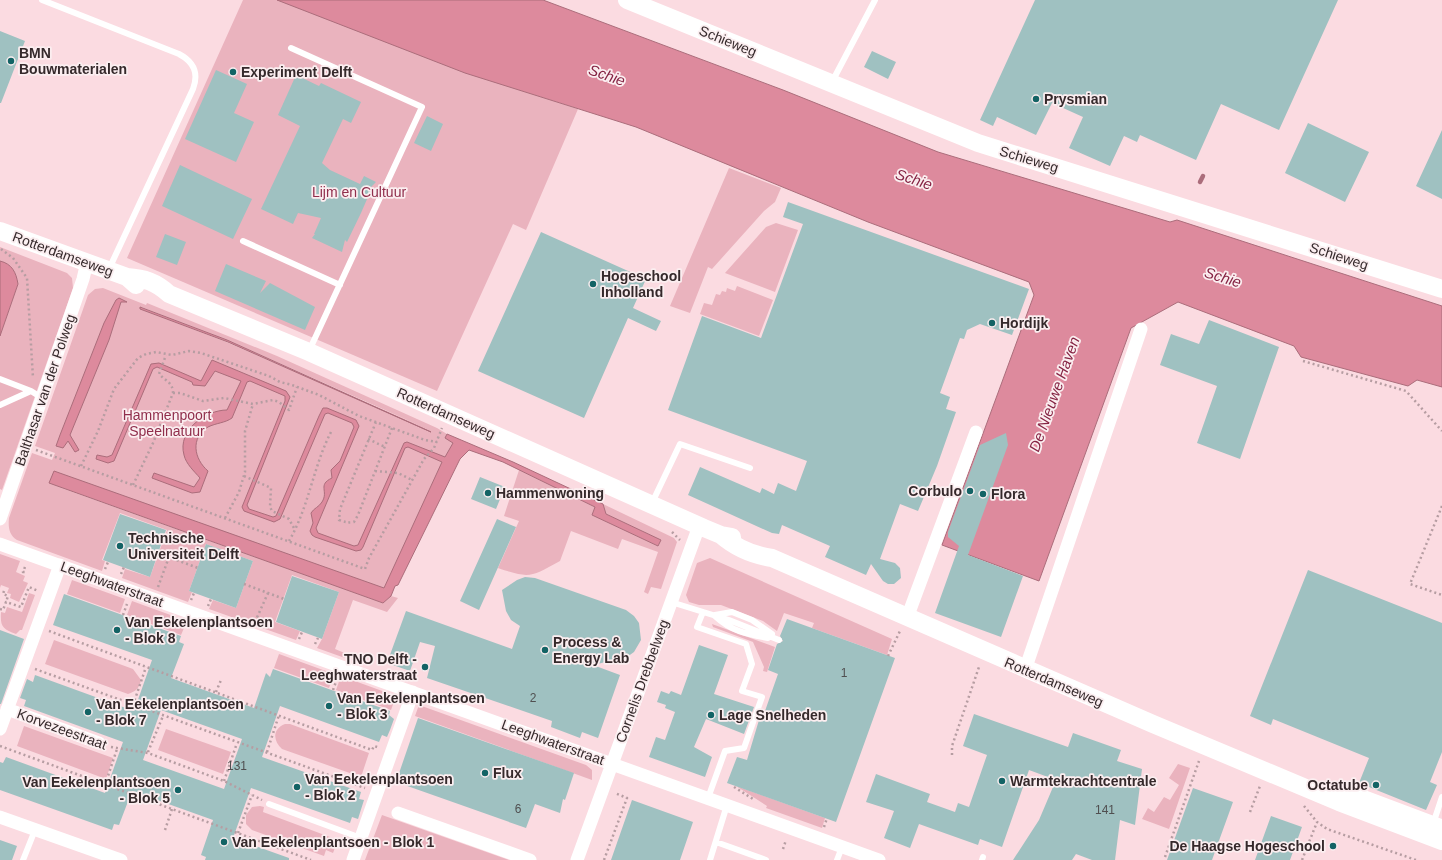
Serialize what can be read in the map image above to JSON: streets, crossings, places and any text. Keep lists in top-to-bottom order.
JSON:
{
  "streets": {
    "street": [
      "Schieweg",
      "Rotterdamseweg",
      "Balthasar van der Polweg",
      "Leeghwaterstraat",
      "Cornelis Drebbelweg",
      "Korvezeestraat"
    ]
  },
  "crossings": [
    ["Rotterdamseweg", "Balthasar van der Polweg"],
    ["Rotterdamseweg", "Cornelis Drebbelweg"],
    ["Leeghwaterstraat", "Cornelis Drebbelweg"],
    ["Leeghwaterstraat", "Korvezeestraat"]
  ],
  "water": ["Schie", "De Nieuwe Haven"],
  "parks": ["Lijm en Cultuur", "Hammenpoort Speelnatuur"],
  "places": [
    "BMN Bouwmaterialen",
    "Experiment Delft",
    "Prysmian",
    "Hogeschool Inholland",
    "Hordijk",
    "Corbulo",
    "Hammenwoning",
    "Flora",
    "Technische Universiteit Delft",
    "Van Eekelenplantsoen - Blok 8",
    "Process & Energy Lab",
    "TNO Delft - Leeghwaterstraat",
    "Van Eekelenplantsoen - Blok 3",
    "Van Eekelenplantsoen - Blok 7",
    "Lage Snelheden",
    "Flux",
    "Warmtekrachtcentrale",
    "Octatube",
    "Van Eekelenplantsoen - Blok 2",
    "Van Eekelenplantsoen - Blok 5",
    "Van Eekelenplantsoen - Blok 1",
    "De Haagse Hogeschool"
  ],
  "house_numbers": [
    "1",
    "2",
    "131",
    "6",
    "141"
  ]
}
